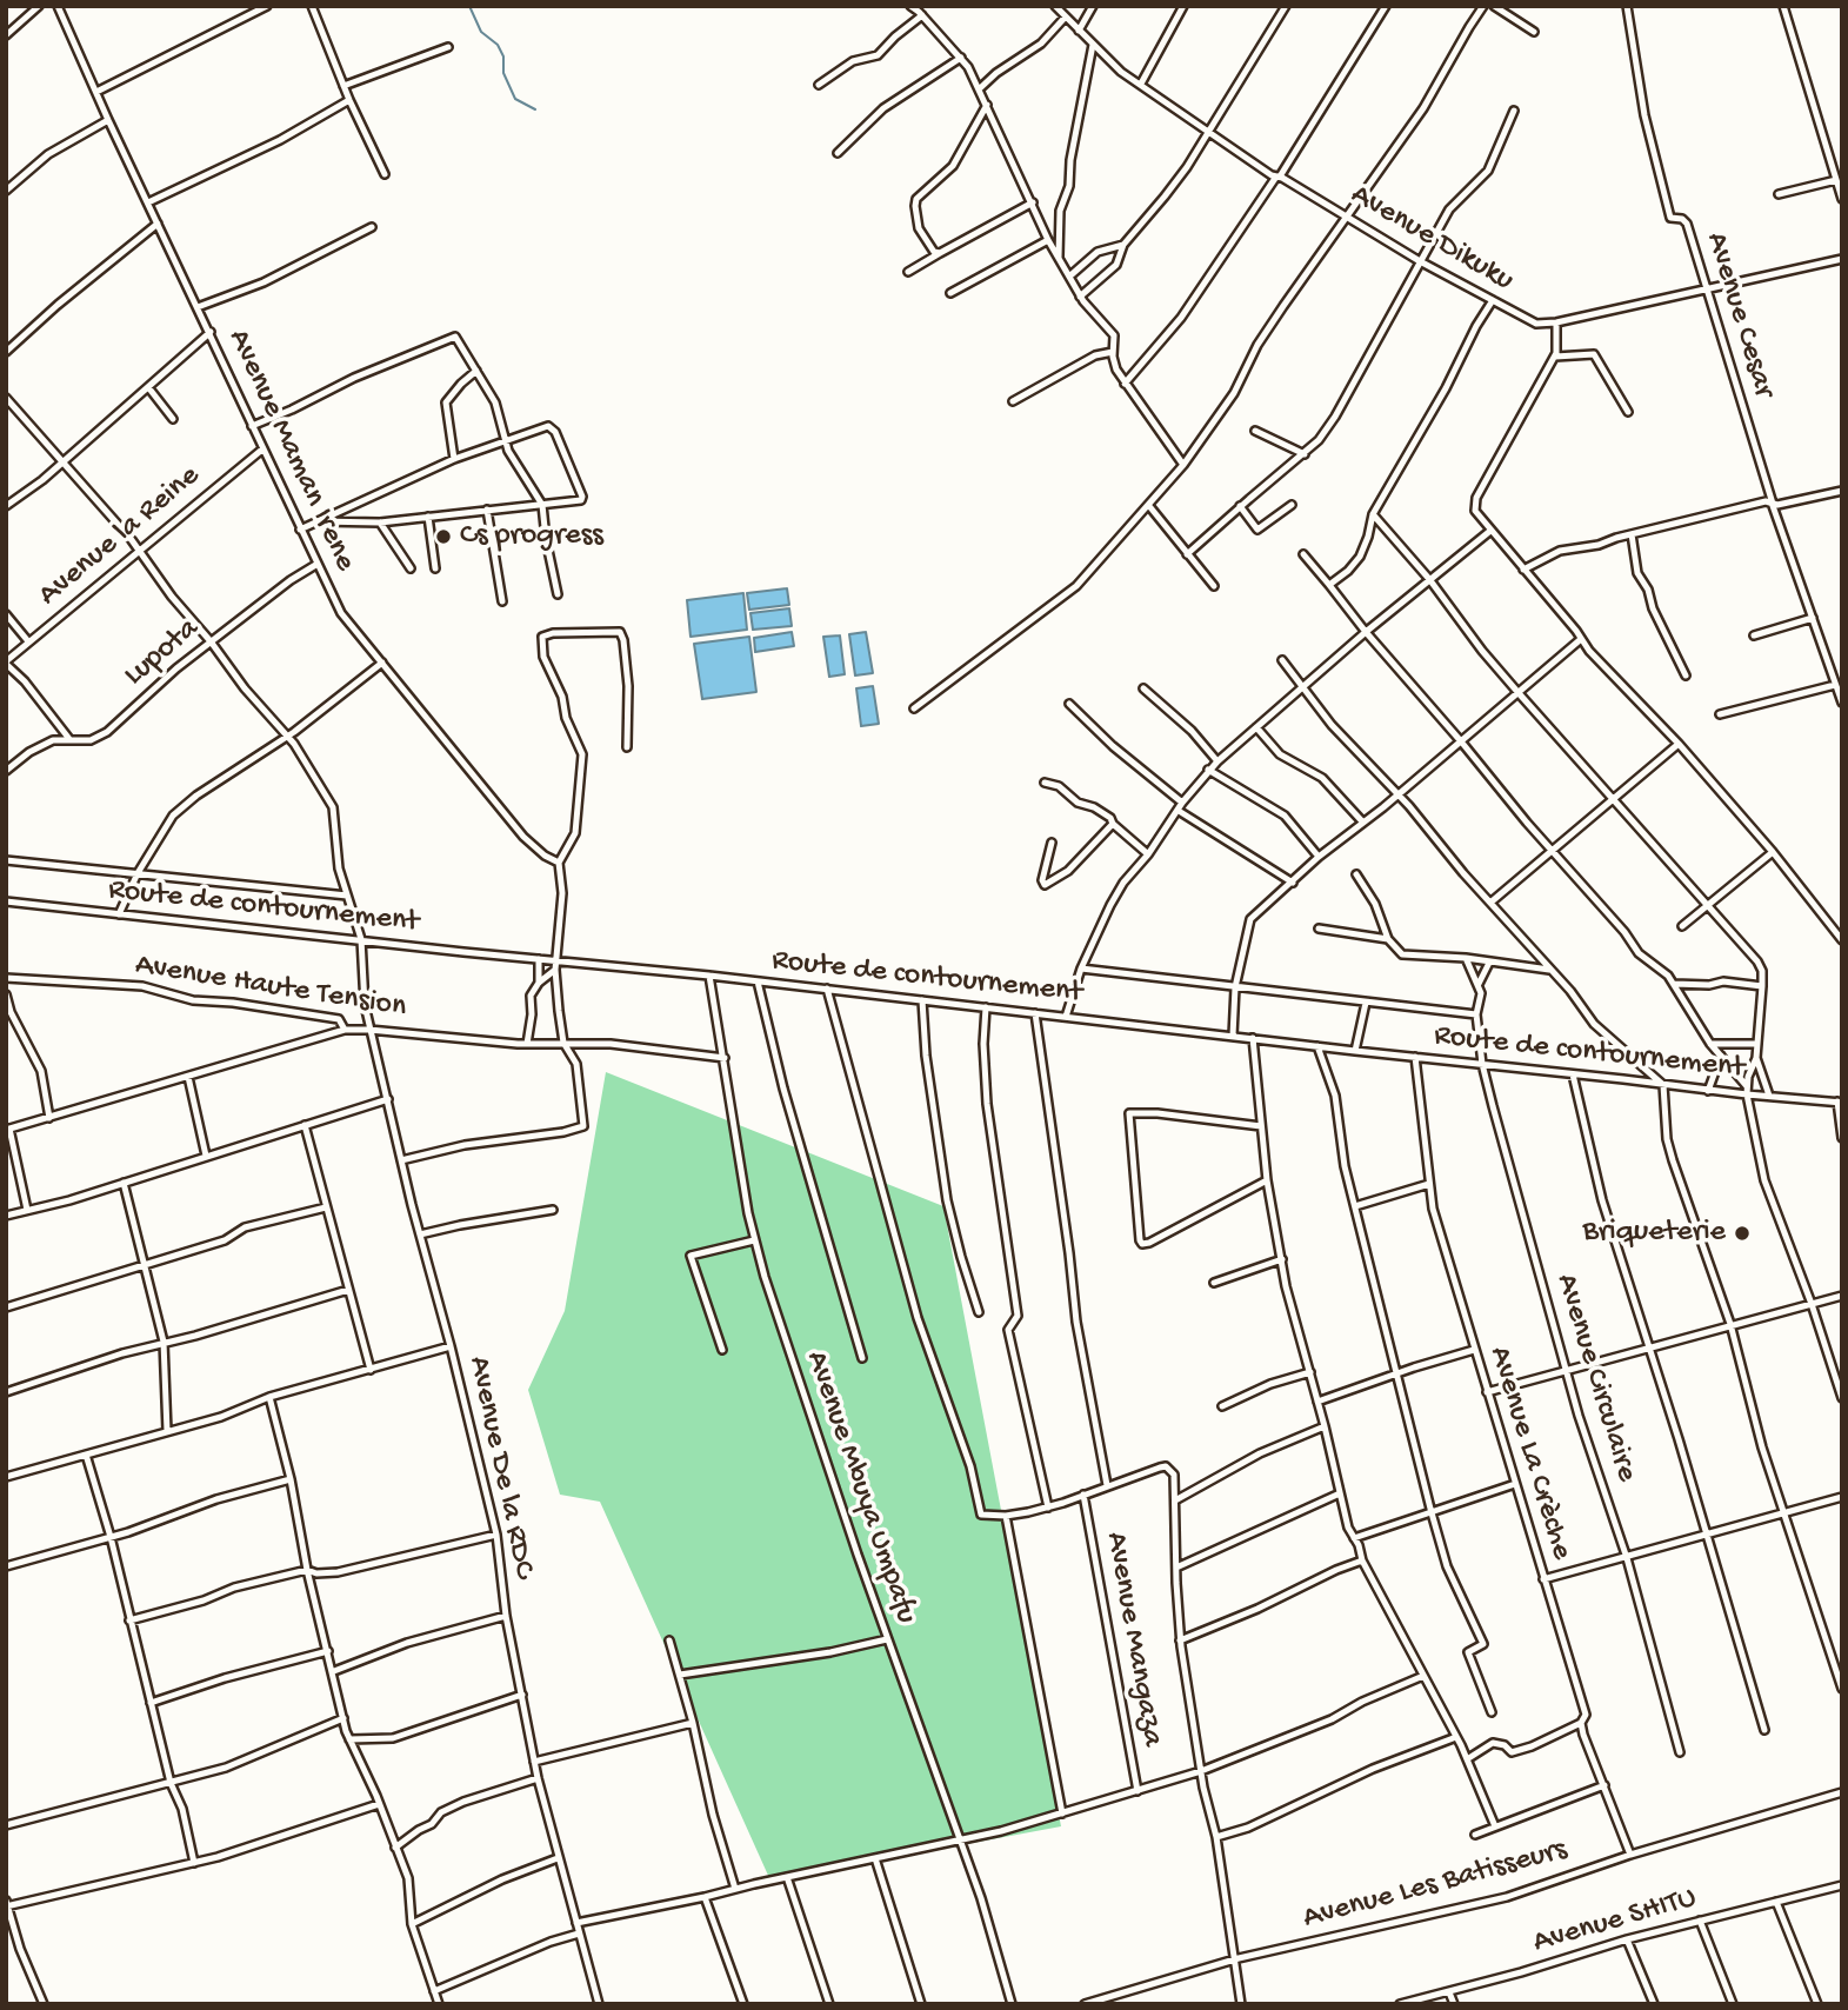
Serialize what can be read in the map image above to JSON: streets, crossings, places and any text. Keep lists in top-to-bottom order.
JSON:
{
  "streets": {
    "street": [
      "Avenue Dikuku",
      "Avenue Cesar",
      "Avenue Maman Irene",
      "Avenue la Reine",
      "Lupota",
      "Route de contournement",
      "Avenue Haute Tension",
      "Avenue Circulaire",
      "Avenue La Crèche",
      "Avenue De la RDC",
      "Avenue Mbuya Umpafu",
      "Avenue Mangaza",
      "Avenue Les Batisseurs",
      "Avenue SHITU"
    ]
  },
  "crossings": [
    ["Avenue Dikuku", "Avenue Cesar"],
    ["Avenue Maman Irene", "Avenue la Reine"],
    ["Avenue Maman Irene", "Lupota"],
    ["Avenue la Reine", "Avenue De la RDC"],
    ["Lupota", "Avenue De la RDC"],
    ["Route de contournement", "Avenue Circulaire"],
    ["Route de contournement", "Avenue La Crèche"],
    ["Route de contournement", "Avenue De la RDC"],
    ["Route de contournement", "Avenue Mbuya Umpafu"],
    ["Avenue Haute Tension", "Avenue De la RDC"],
    ["Avenue Haute Tension", "Avenue Mbuya Umpafu"],
    ["Avenue La Crèche", "Avenue Les Batisseurs"]
  ],
  "places": ["Cs progress", "Briqueterie"]
}
